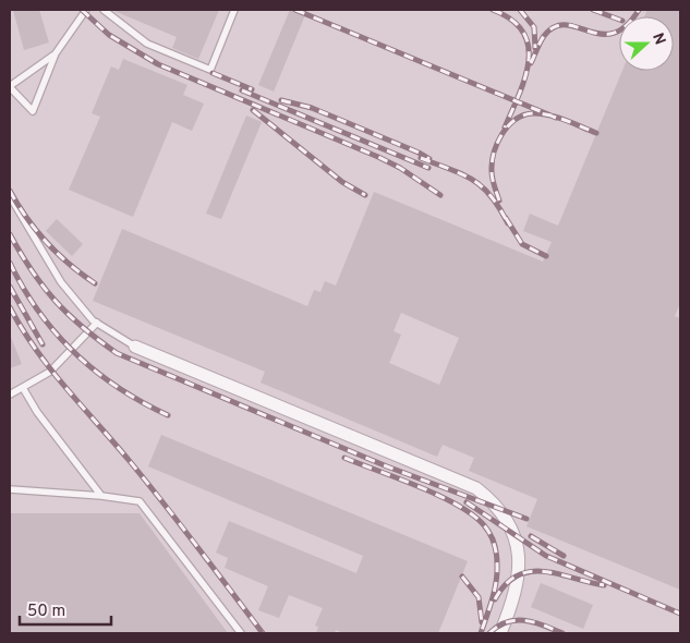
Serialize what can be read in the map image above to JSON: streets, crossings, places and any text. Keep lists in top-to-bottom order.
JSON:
{
  "scale_bar": "50 m",
  "north": "right"
}
